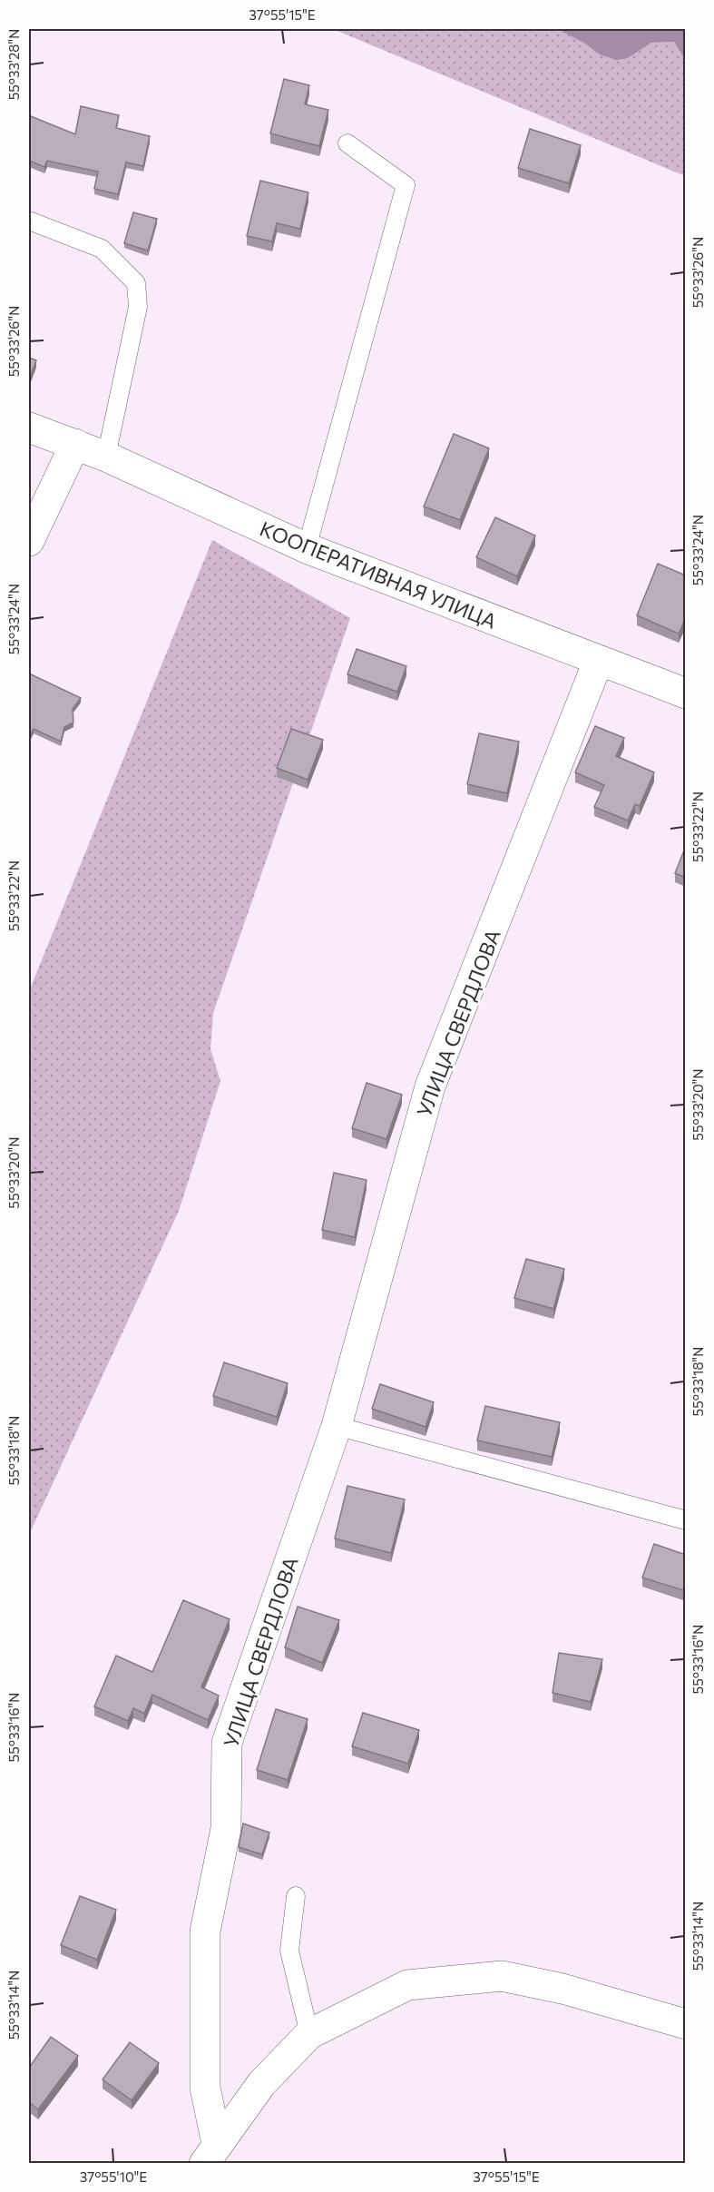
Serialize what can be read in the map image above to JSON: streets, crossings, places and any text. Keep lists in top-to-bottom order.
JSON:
{
  "streets": {
    "street": ["КООПЕРАТИВНАЯ УЛИЦА", "УЛИЦА СВЕРДЛОВА"]
  },
  "crossings": [
    ["КООПЕРАТИВНАЯ УЛИЦА", "УЛИЦА СВЕРДЛОВА"]
  ],
  "coordinates": [
    "37°55'15\"E",
    "55°33'28\"N",
    "55°33'26\"N",
    "55°33'24\"N",
    "55°33'22\"N",
    "55°33'20\"N",
    "55°33'18\"N",
    "55°33'16\"N",
    "55°33'14\"N",
    "37°55'10\"E"
  ]
}
